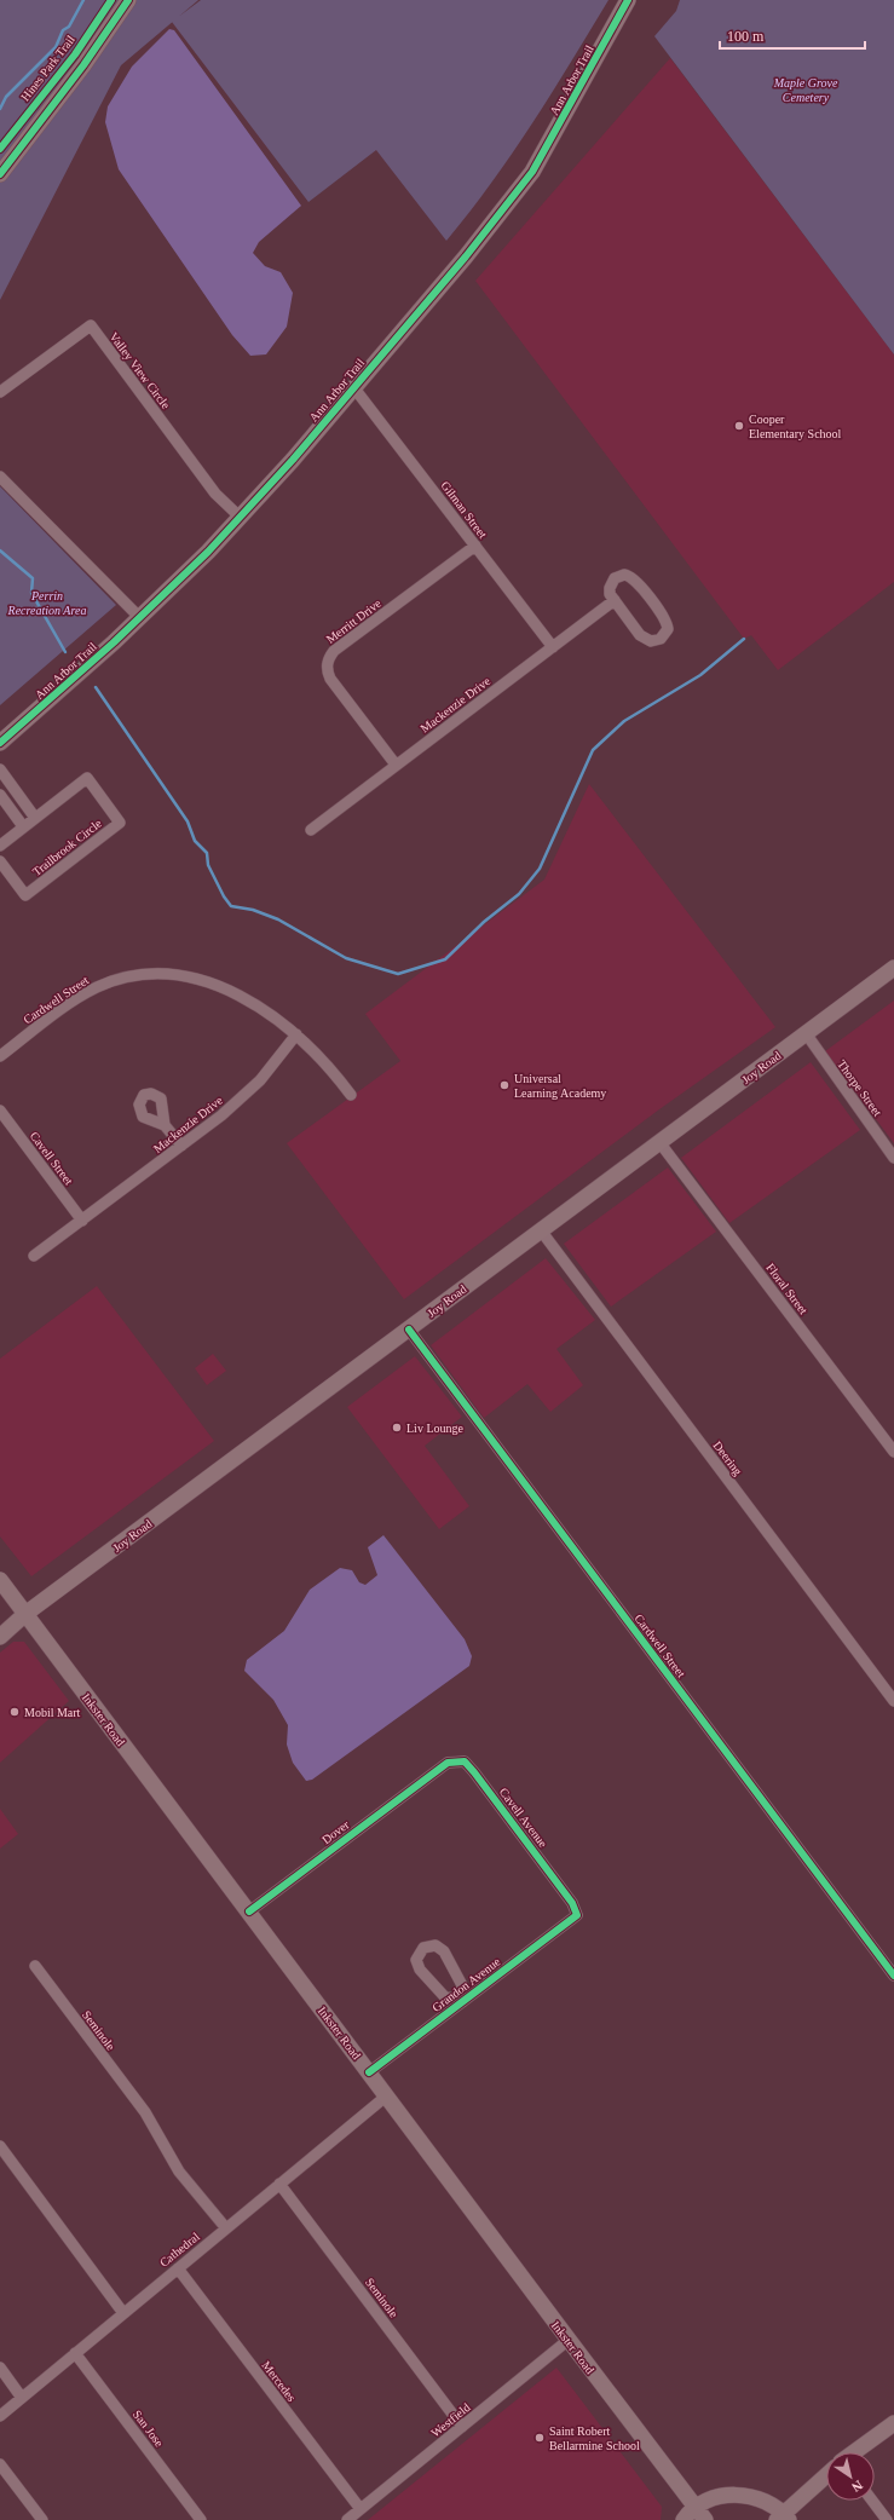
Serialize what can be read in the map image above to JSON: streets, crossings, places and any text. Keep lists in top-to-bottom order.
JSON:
{
  "streets": {
    "main road": ["Ann Arbor Trail", "Joy Road", "Inkster Road"],
    "street": [
      "Valley View Circle",
      "Gilman Street",
      "Merritt Drive",
      "Mackenzie Drive",
      "Trailbrook Circle",
      "Cardwell Street",
      "Thorpe Street",
      "Cavell Street",
      "Floral Street",
      "Deering",
      "Cavell Avenue",
      "Dover",
      "Grandon Avenue",
      "Seminole",
      "Cathedral",
      "Mercedes",
      "Westfield",
      "San Jose"
    ],
    "cycle path": ["Hines Park Trail"]
  },
  "crossings": [
    ["Ann Arbor Trail", "Valley View Circle"],
    ["Ann Arbor Trail", "Gilman Street"],
    ["Gilman Street", "Merritt Drive"],
    ["Gilman Street", "Mackenzie Drive"],
    ["Merritt Drive", "Mackenzie Drive"],
    ["Mackenzie Drive", "Cardwell Street"],
    ["Mackenzie Drive", "Cavell Street"],
    ["Cardwell Street", "Joy Road"],
    ["Joy Road", "Thorpe Street"],
    ["Joy Road", "Floral Street"],
    ["Joy Road", "Deering"],
    ["Joy Road", "Inkster Road"],
    ["Inkster Road", "Dover"],
    ["Inkster Road", "Grandon Avenue"],
    ["Inkster Road", "Cathedral"],
    ["Inkster Road", "Westfield"],
    ["Cavell Avenue", "Dover"],
    ["Cavell Avenue", "Grandon Avenue"],
    ["Seminole", "Cathedral"],
    ["Seminole", "Westfield"],
    ["Cathedral", "Mercedes"],
    ["Cathedral", "San Jose"],
    ["Mercedes", "Westfield"]
  ],
  "parks": ["Maple Grove Cemetery", "Perrin Recreation Area"],
  "places": [
    "Cooper Elementary School",
    "Universal Learning Academy",
    "Liv Lounge",
    "Mobil Mart",
    "Saint Robert Bellarmine School"
  ],
  "scale_bar": "100 m",
  "north": "bottom right"
}
